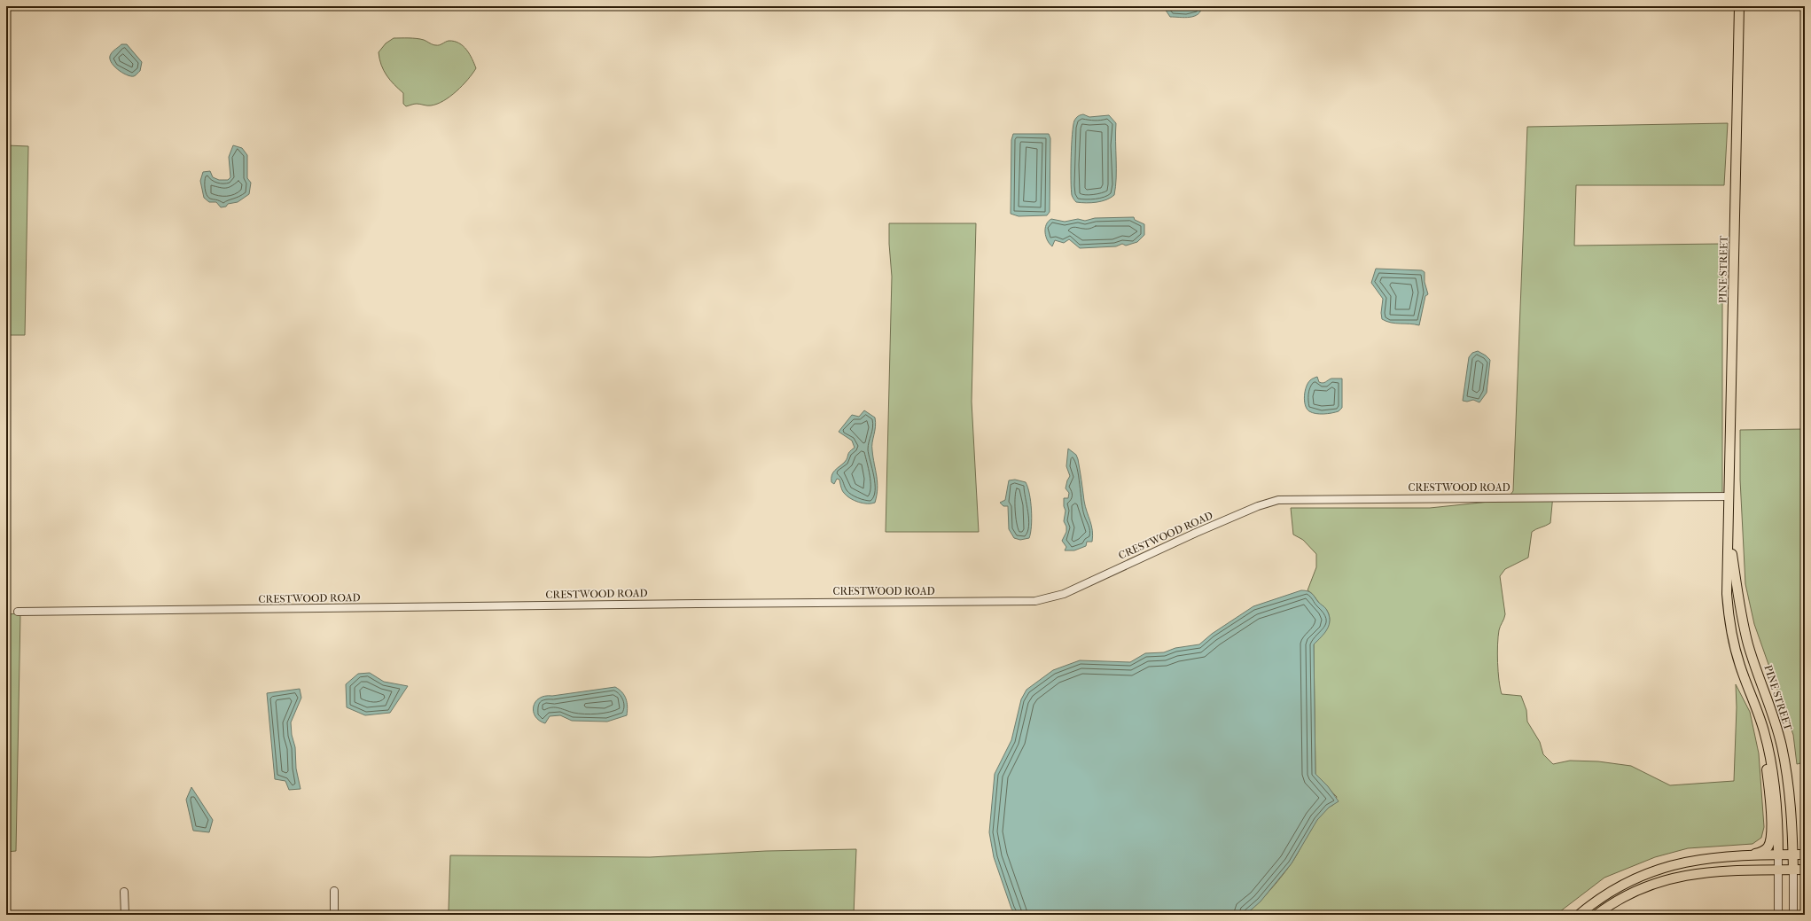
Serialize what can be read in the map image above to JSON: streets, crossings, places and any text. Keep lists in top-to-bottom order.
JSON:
{
  "streets": {
    "main road": ["PINE STREET"],
    "street": ["CRESTWOOD ROAD"]
  },
  "crossings": [
    ["PINE STREET", "CRESTWOOD ROAD"]
  ]
}
